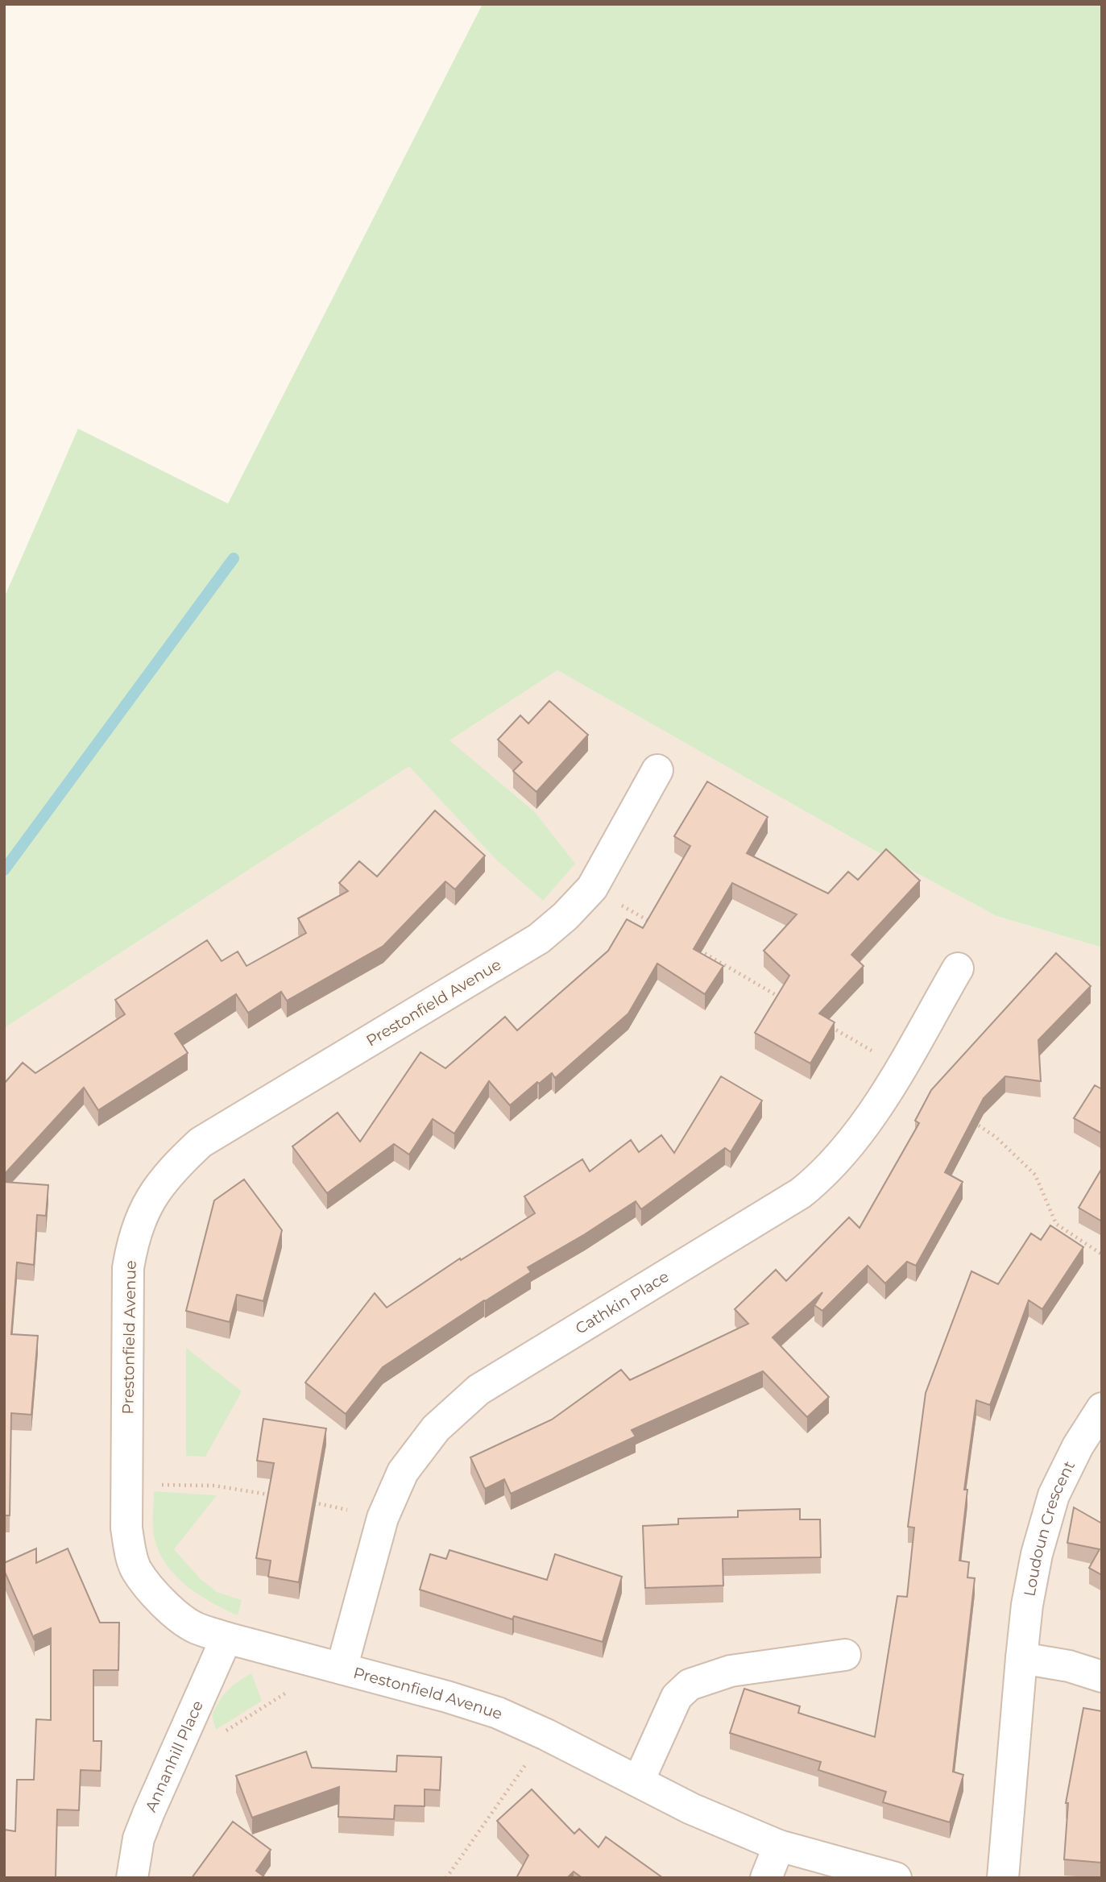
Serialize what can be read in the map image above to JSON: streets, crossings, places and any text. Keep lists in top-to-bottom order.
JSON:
{
  "streets": {
    "street": [
      "Prestonfield Avenue",
      "Cathkin Place",
      "Loudoun Crescent",
      "Annanhill Place"
    ]
  },
  "crossings": [
    ["Prestonfield Avenue", "Cathkin Place"],
    ["Prestonfield Avenue", "Annanhill Place"]
  ]
}
